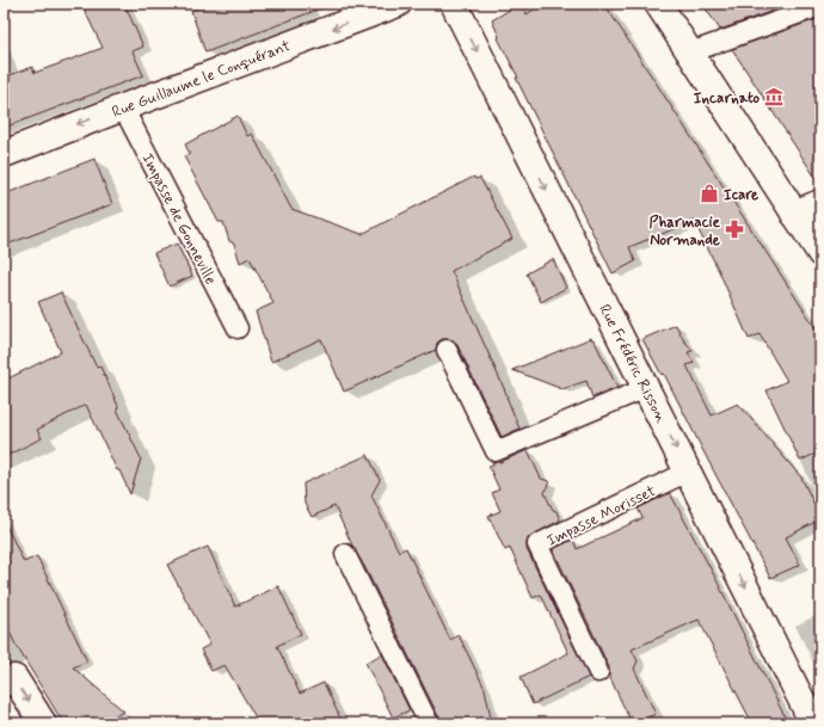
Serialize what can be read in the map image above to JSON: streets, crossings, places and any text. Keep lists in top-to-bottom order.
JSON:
{
  "streets": {
    "street": ["Rue Guillaume le Conquérant", "Rue Frédéric Risson"],
    "lane": ["Impasse de Gonneville", "Impasse Morisset"]
  },
  "crossings": [
    ["Rue Guillaume le Conquérant", "Impasse de Gonneville"],
    ["Rue Frédéric Risson", "Impasse Morisset"]
  ],
  "one_way": ["Rue Guillaume le Conquérant"],
  "places": {
    "museum": ["Incarnato"],
    "shop": ["Icare"],
    "pharmacy": ["Pharmacie Normande"]
  }
}
